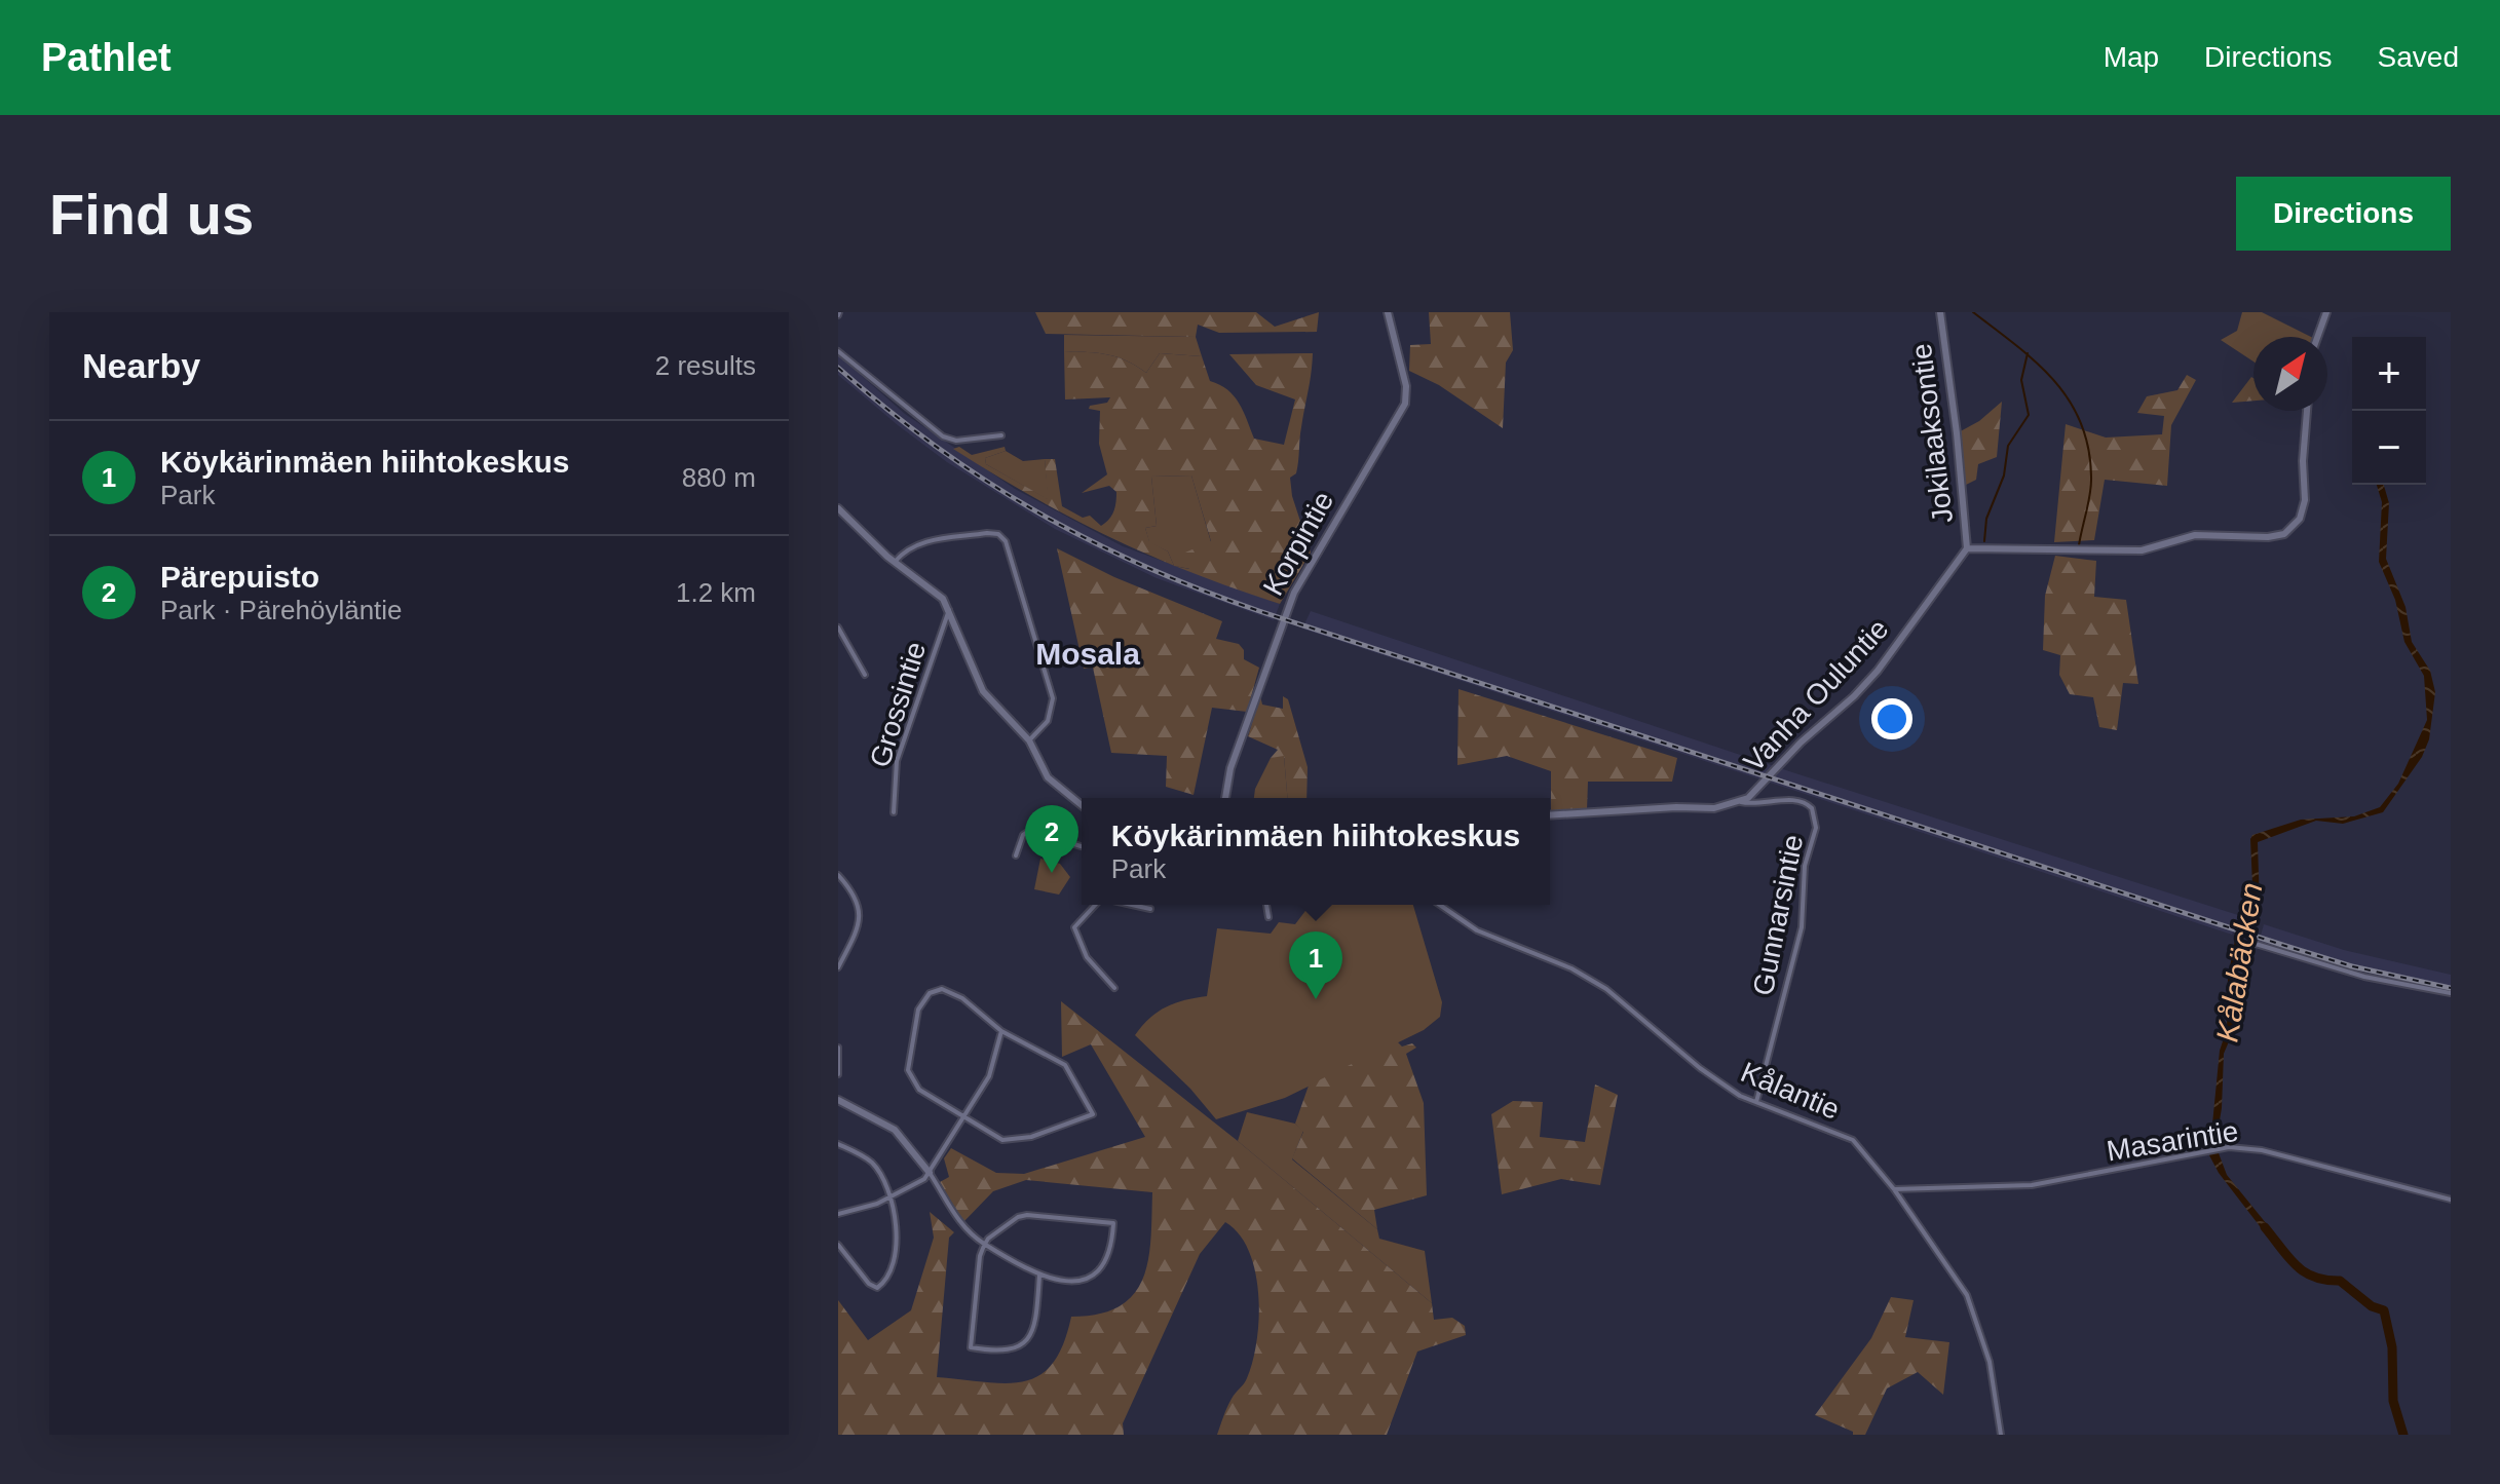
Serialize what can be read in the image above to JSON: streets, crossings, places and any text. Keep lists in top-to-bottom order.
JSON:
{
  "streets": {
    "street": [
      "Jokilaaksontie",
      "Korpintie",
      "Vanha Ouluntie",
      "Grossintie",
      "Gunnarsintie",
      "Kålantie",
      "Masarintie"
    ]
  },
  "crossings": [
    ["Jokilaaksontie", "Vanha Ouluntie"],
    ["Vanha Ouluntie", "Gunnarsintie"],
    ["Gunnarsintie", "Kålantie"],
    ["Kålantie", "Masarintie"]
  ],
  "districts": ["Mosala"],
  "water": ["Kålabäcken"],
  "north": "top right",
  "page": {
    "header": "Pathlet",
    "nav": ["Map", "Directions", "Saved"],
    "buttons": "Directions",
    "title": "Find us",
    "heading": ["Nearby", "2 results"],
    "map_buttons": ["+", "−"],
    "list": [
      {
        "mark": "1",
        "name": "Köykärinmäen hiihtokeskus",
        "note": "Park",
        "value": "880 m"
      },
      {
        "mark": "2",
        "name": "Pärepuisto",
        "note": "Park · Pärehöyläntie",
        "value": "1.2 km"
      }
    ],
    "popup": ["Köykärinmäen hiihtokeskus", "Park"],
    "pins": ["2", "1"]
  }
}
